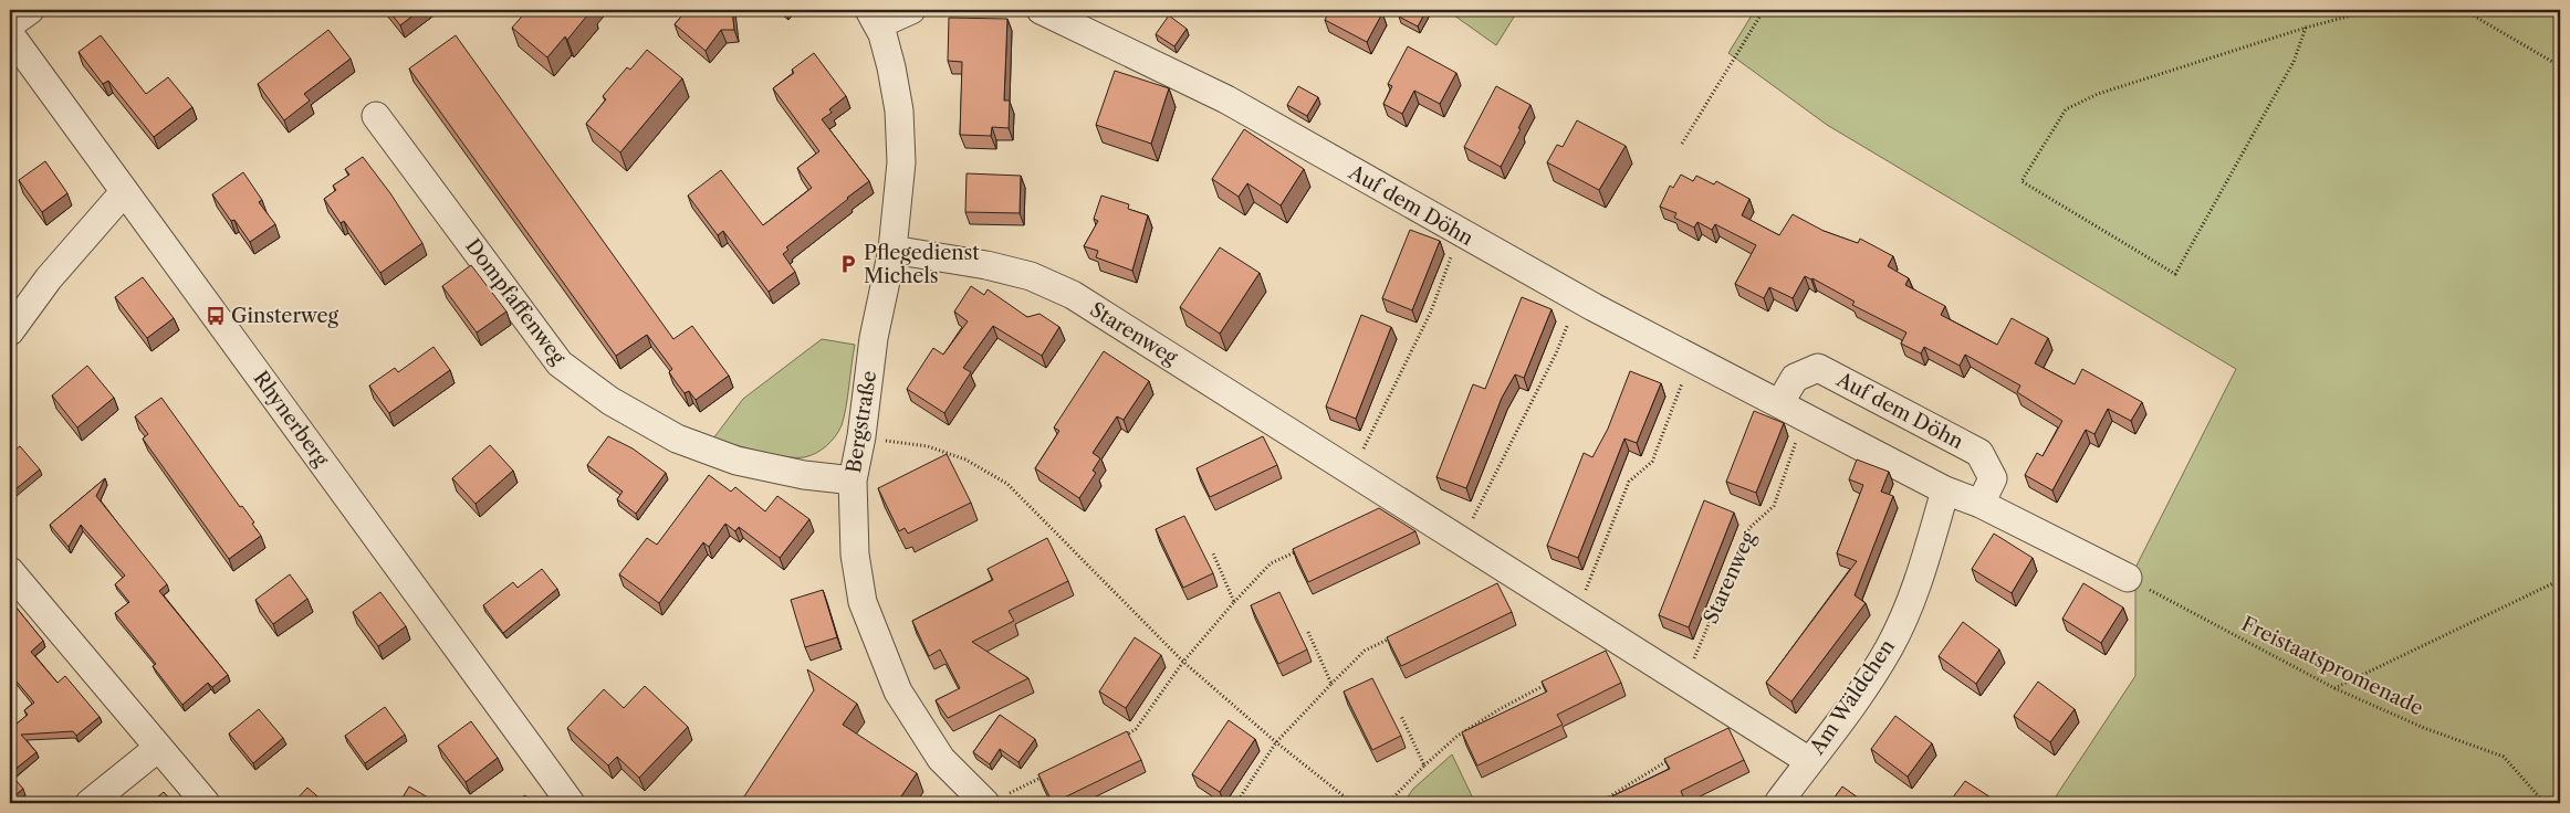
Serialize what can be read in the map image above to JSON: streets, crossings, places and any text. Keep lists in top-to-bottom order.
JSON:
{
  "streets": {
    "street": [
      "Auf dem Döhn",
      "Dompfaffenweg",
      "Starenweg",
      "Rhynerberg",
      "Bergstraße",
      "Am Wäldchen"
    ],
    "path": ["Freistaatspromenade"]
  },
  "crossings": [
    ["Auf dem Döhn", "Starenweg"],
    ["Auf dem Döhn", "Freistaatspromenade"],
    ["Auf dem Döhn", "Am Wäldchen"],
    ["Dompfaffenweg", "Bergstraße"],
    ["Starenweg", "Bergstraße"],
    ["Starenweg", "Am Wäldchen"]
  ],
  "places": {
    "parking": ["Pflegedienst Michels"],
    "bus stop": ["Ginsterweg"]
  }
}
